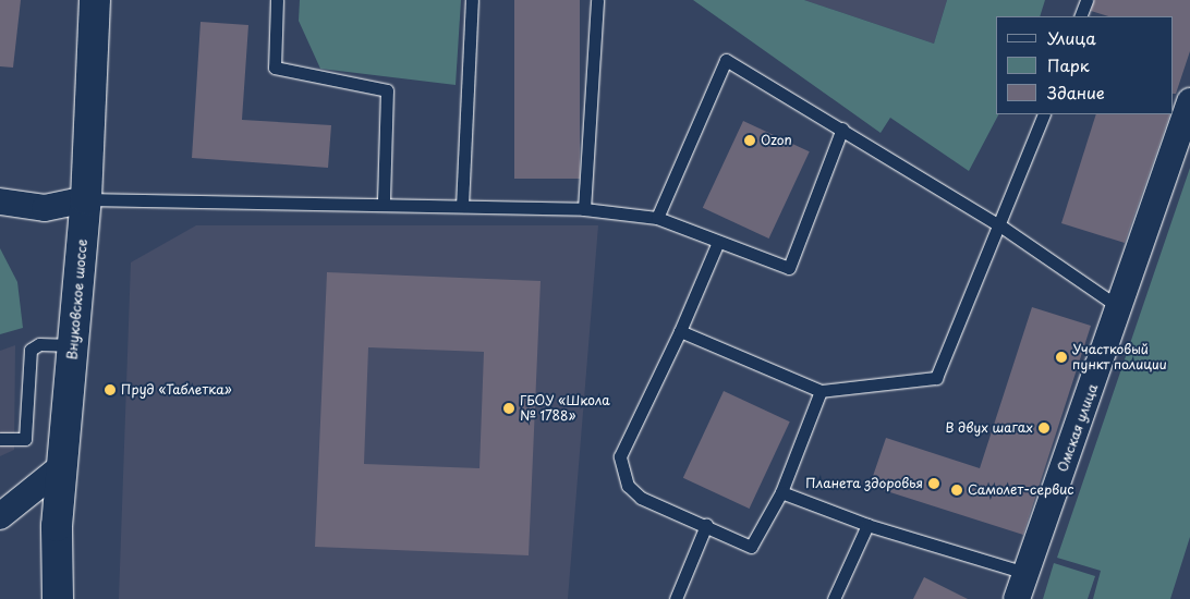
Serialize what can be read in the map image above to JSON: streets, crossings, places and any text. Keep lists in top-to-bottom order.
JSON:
{
  "streets": {
    "street": ["Внуковское шоссе", "Омская улица"]
  },
  "places": [
    "Ozon",
    "Участковый пункт полиции",
    "Пруд «Таблетка»",
    "ГБОУ «Школа № 1788»",
    "В двух шагах",
    "Планета здоровья",
    "Самолет-сервис"
  ],
  "legend": ["Улица", "Парк", "Здание"]
}
